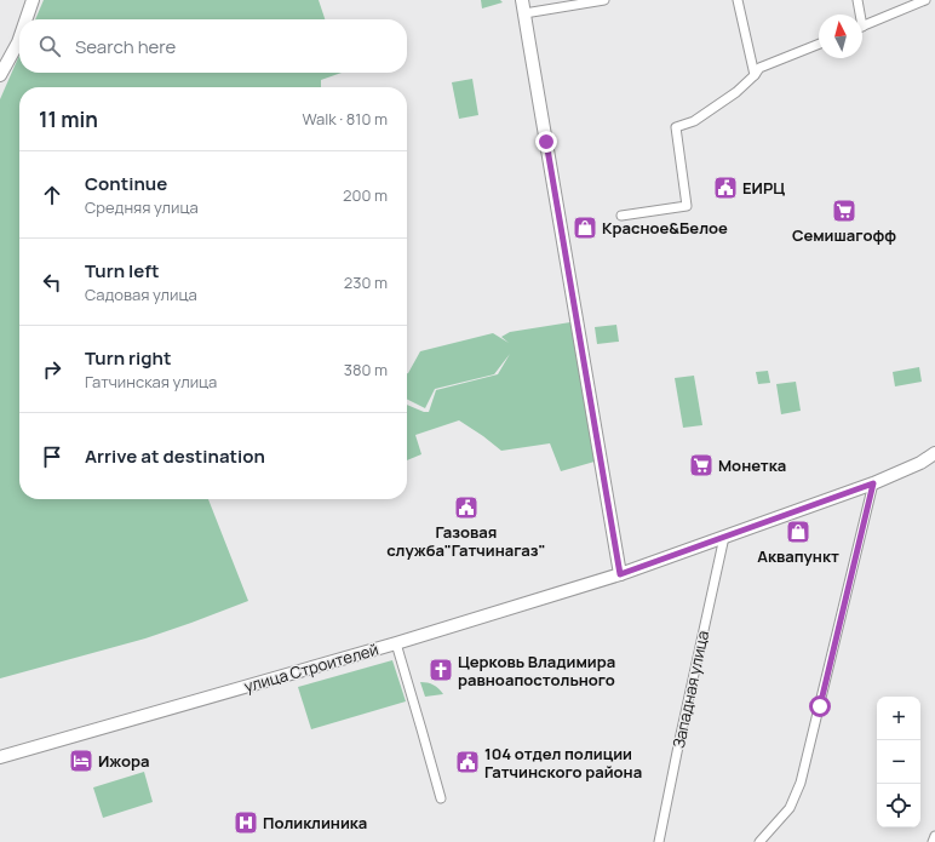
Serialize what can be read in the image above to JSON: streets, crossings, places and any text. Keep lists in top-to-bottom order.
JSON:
{
  "streets": {
    "main road": ["улица Строителей"],
    "street": ["Западная улица"]
  },
  "crossings": [
    ["улица Строителей", "Западная улица"]
  ],
  "places": {
    "public building": ["ЕИРЦ", "Газовая служба\"Гатчинагаз\"", "104 отдел полиции Гатчинского района"],
    "supermarket": ["Семишагофф", "Монетка"],
    "shop": ["Красное&Белое", "Аквапункт"],
    "church": ["Церковь Владимира равноапостольного"],
    "hotel": ["Ижора"],
    "hospital": ["Поликлиника"]
  },
  "north": "top",
  "page": {
    "search": "Search here",
    "heading": ["11 min", "Walk · 810 m"],
    "list": [
      ["Continue", "Средняя улица", "200 m"],
      ["Turn left", "Садовая улица", "230 m"],
      ["Turn right", "Гатчинская улица", "380 m"],
      "Arrive at destination"
    ],
    "map_buttons": ["+", "−"]
  }
}
